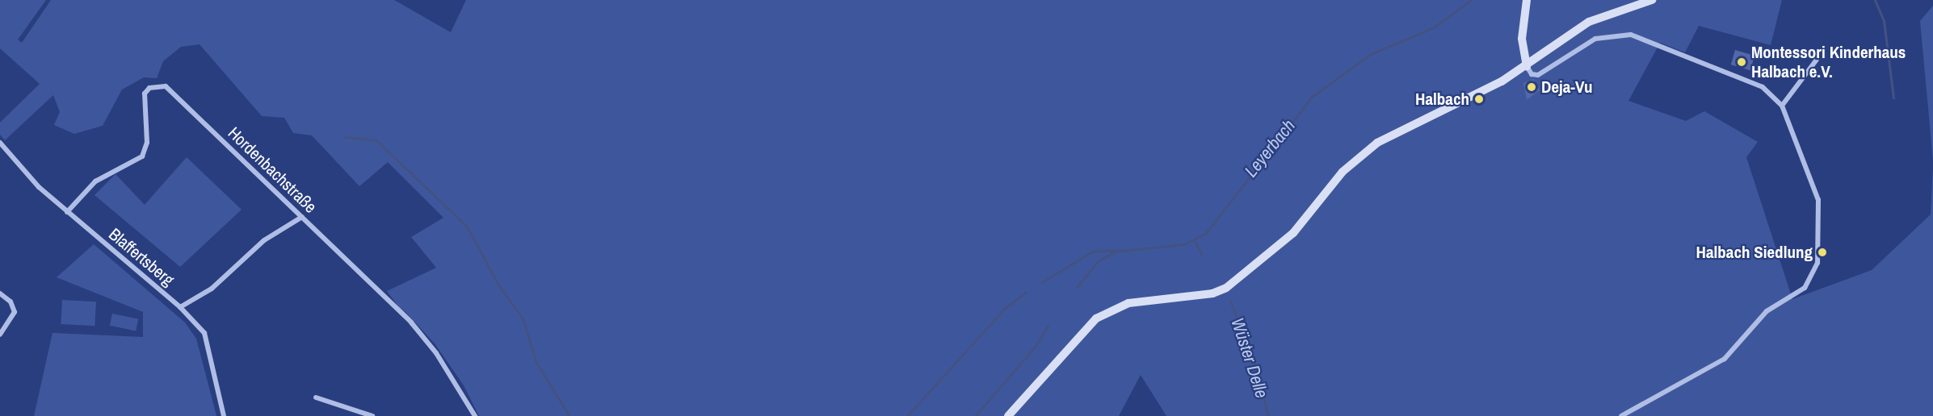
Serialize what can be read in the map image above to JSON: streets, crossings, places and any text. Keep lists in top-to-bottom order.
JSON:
{
  "streets": {
    "street": ["Hordenbachstraße", "Blaffertsberg"]
  },
  "crossings": [
    ["Hordenbachstraße", "Blaffertsberg"]
  ],
  "water": ["Leyerbach", "Wüster Delle"],
  "places": [
    "Montessori Kinderhaus Halbach e.V.",
    "Deja-Vu",
    "Halbach",
    "Halbach Siedlung"
  ]
}
